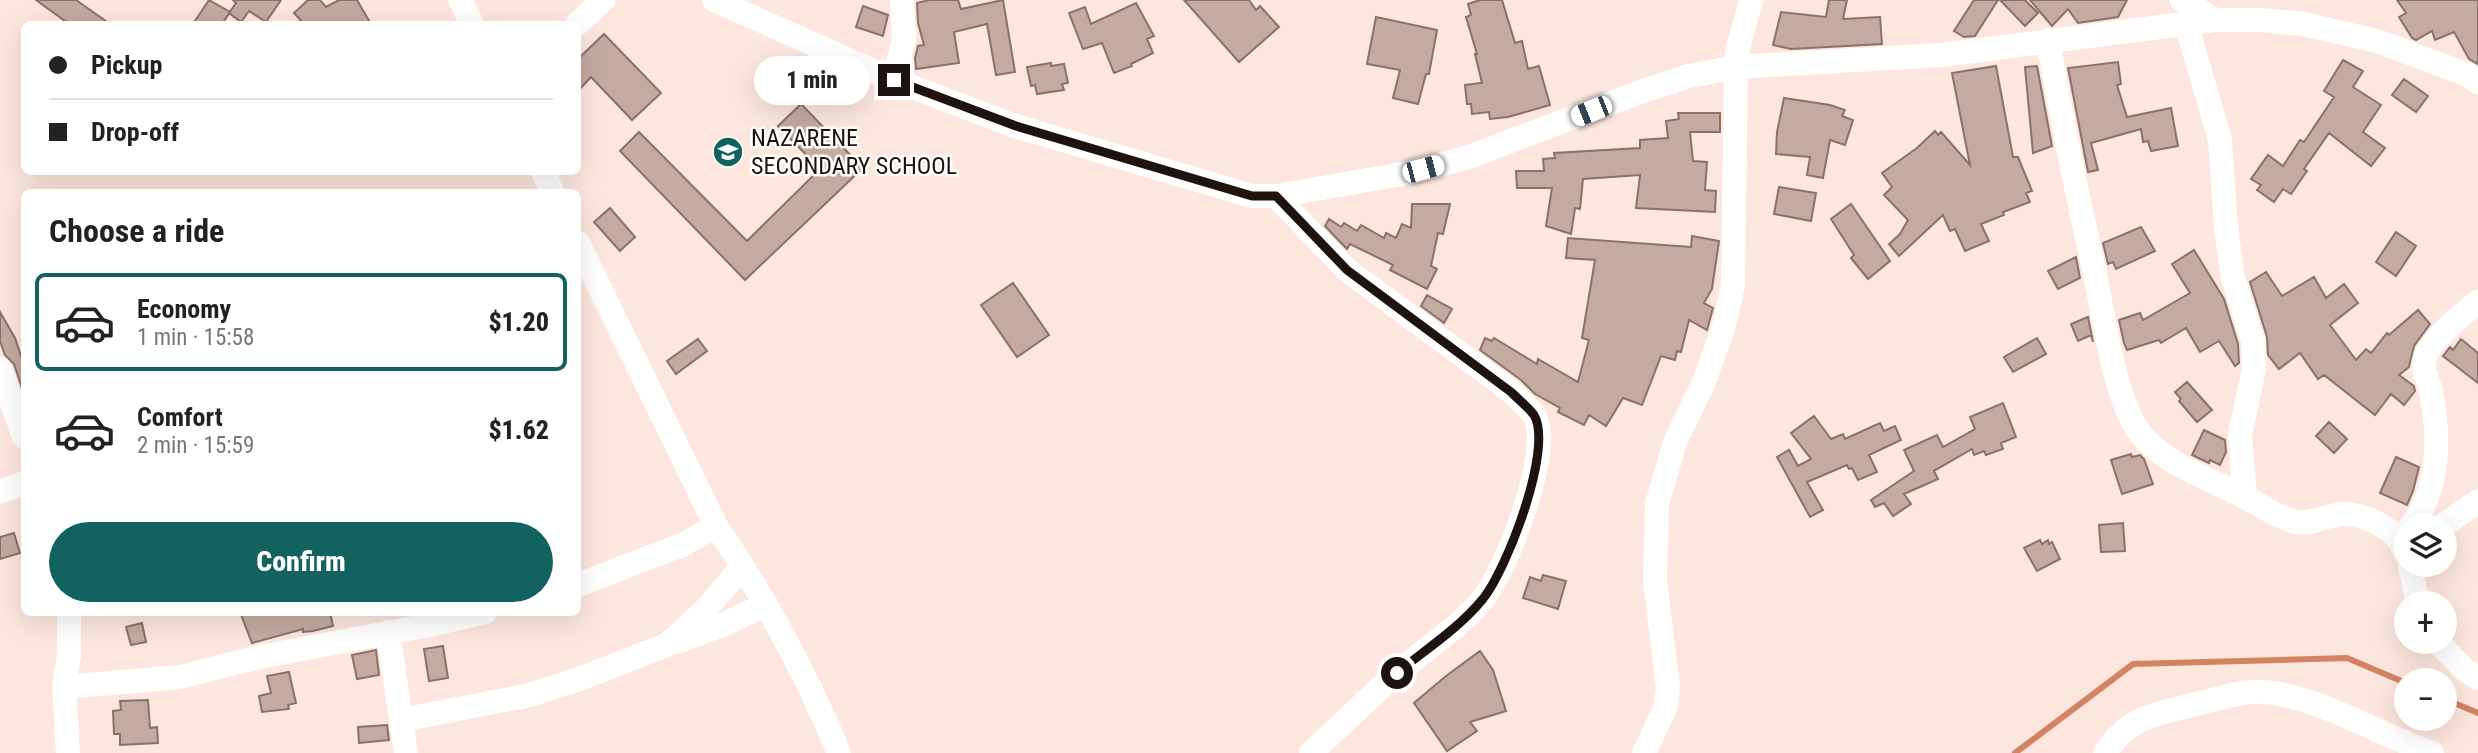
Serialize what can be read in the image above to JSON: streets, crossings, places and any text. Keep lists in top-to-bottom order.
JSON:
{
  "places": {
    "school or university": ["NAZARENE SECONDARY SCHOOL"]
  },
  "page": {
    "banner": ["Pickup", "Drop-off"],
    "bubble": "1 min",
    "heading": "Choose a ride",
    "list": [
      {
        "name": "Economy",
        "note": "1 min · 15:58",
        "value": "$1.20"
      },
      {
        "name": "Comfort",
        "note": "2 min · 15:59",
        "value": "$1.62"
      }
    ],
    "buttons": "Confirm",
    "map_buttons": ["+", "−"]
  }
}
